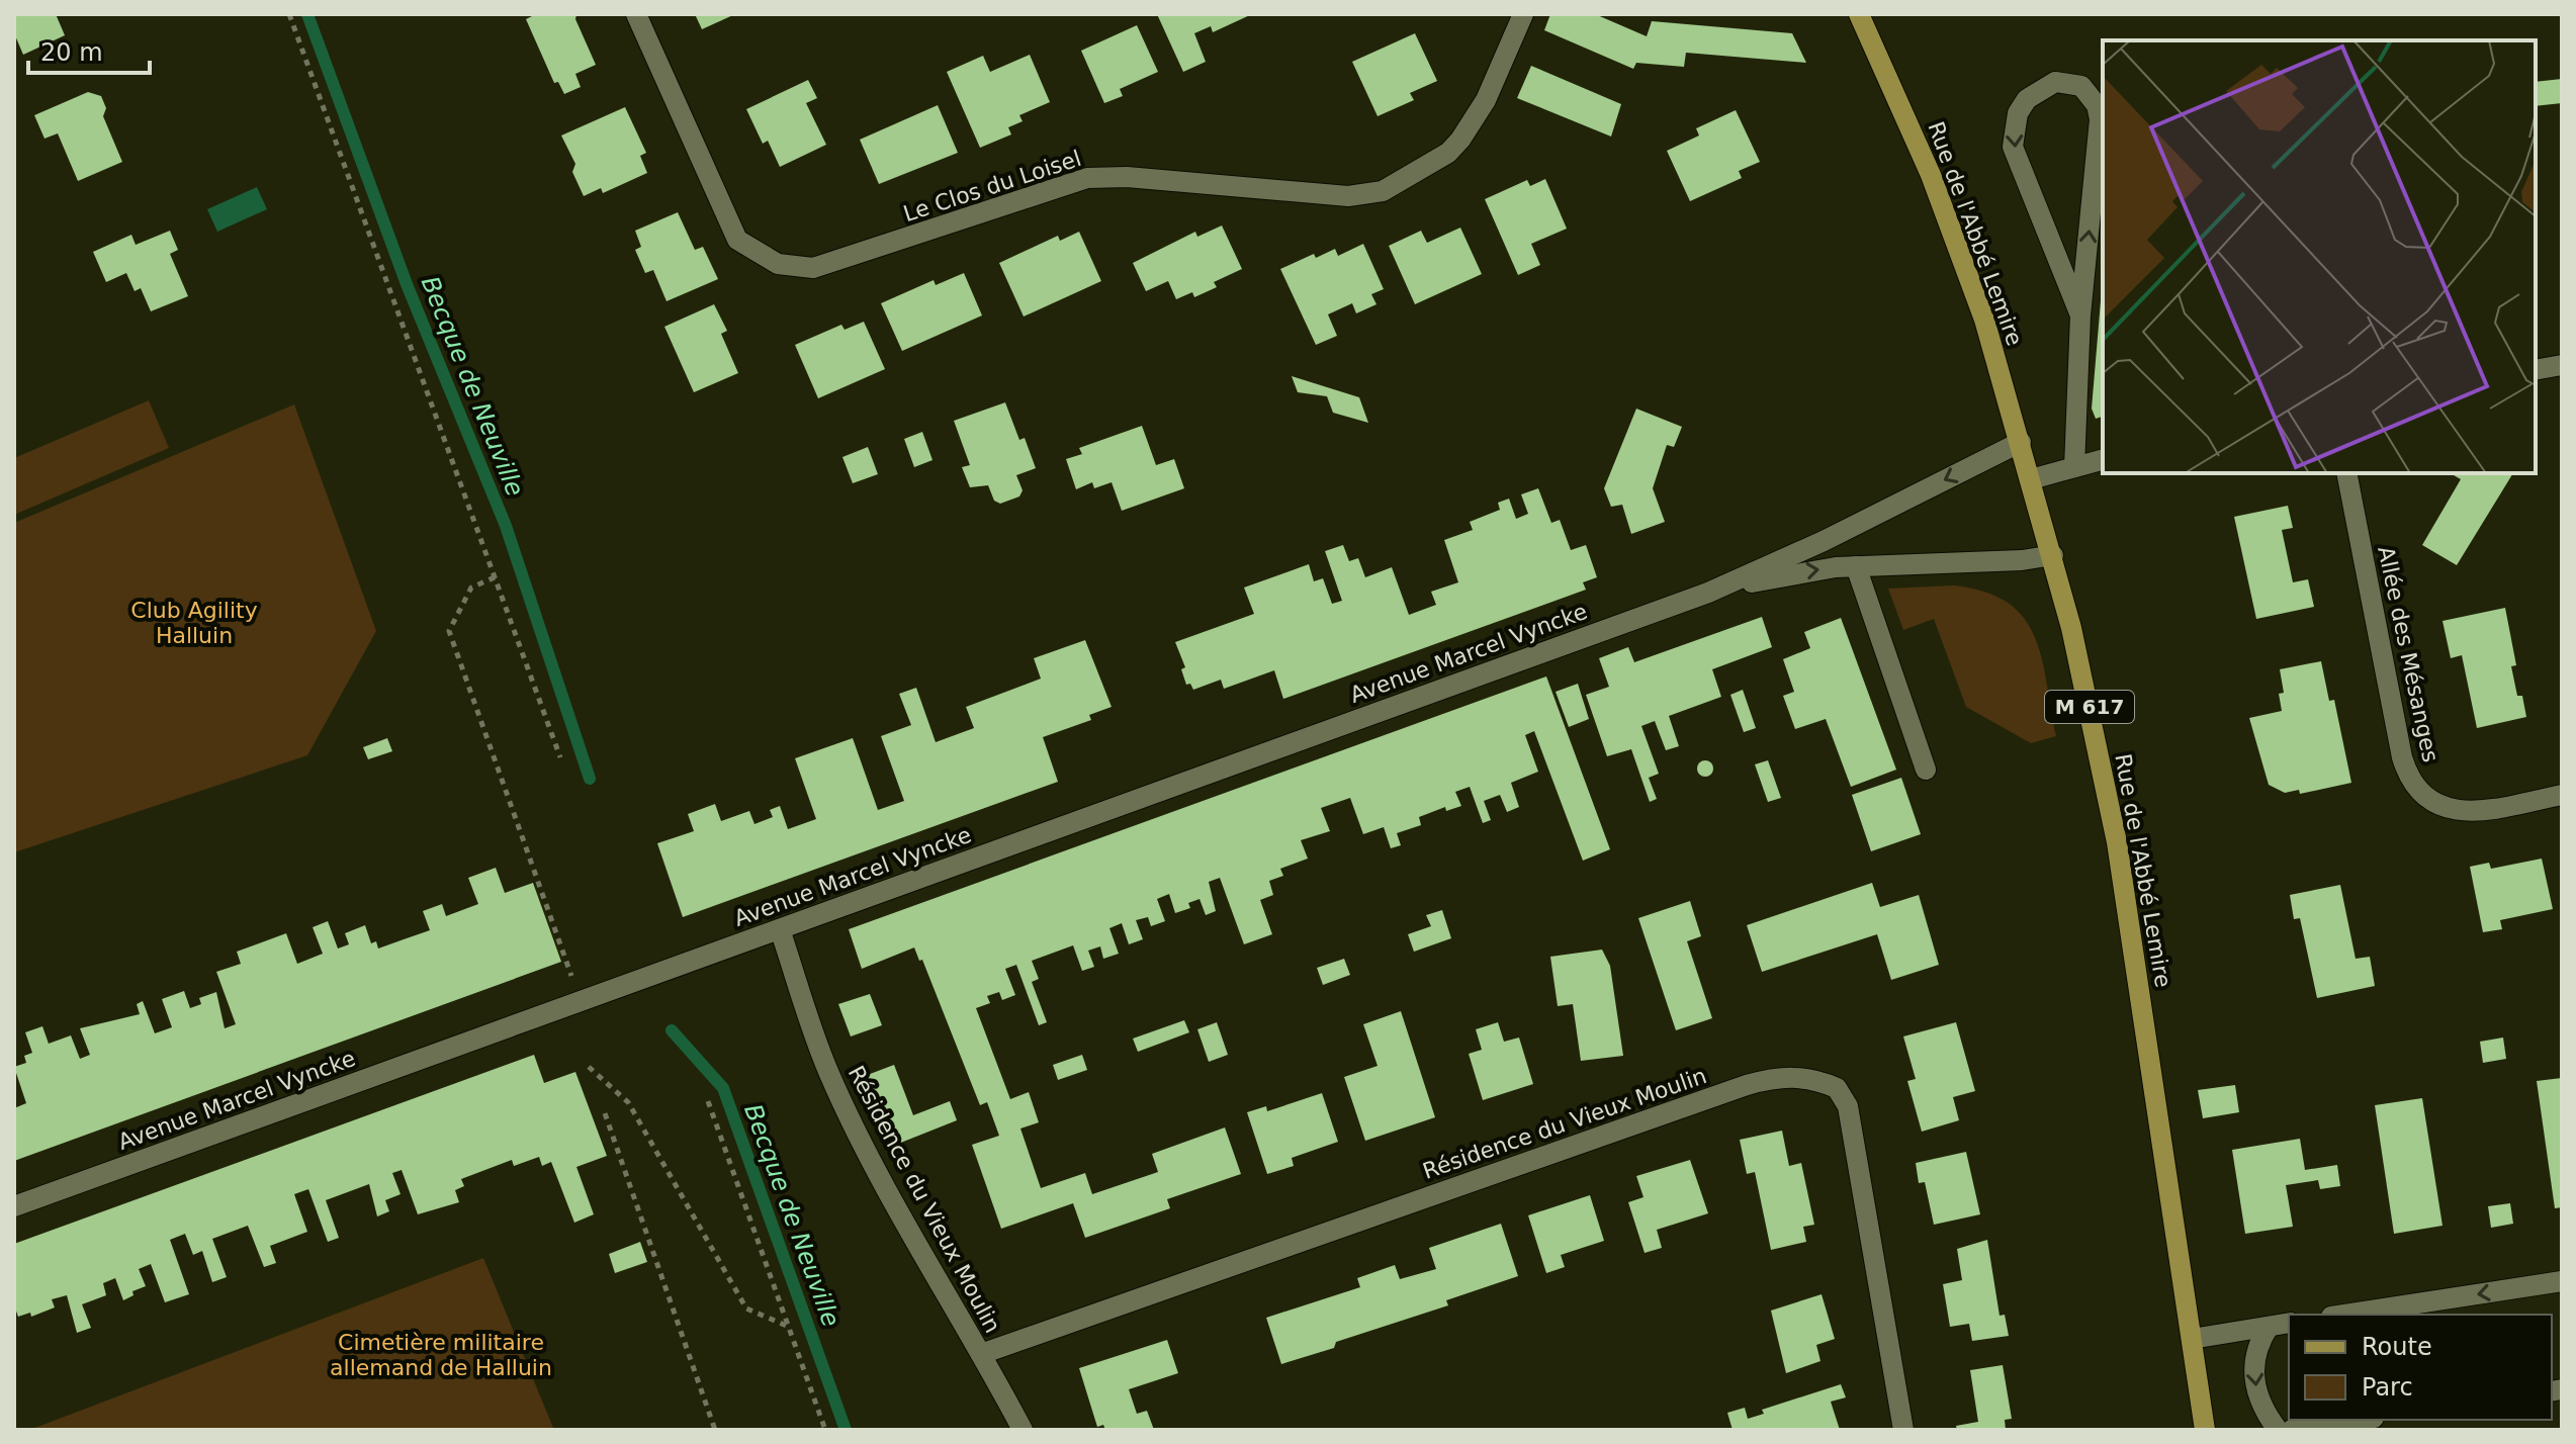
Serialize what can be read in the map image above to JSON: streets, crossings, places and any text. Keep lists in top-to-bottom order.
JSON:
{
  "streets": {
    "main road": ["Rue de l'Abbé Lemire", "M 617"],
    "street": [
      "Le Clos du Loisel",
      "Avenue Marcel Vyncke",
      "Allée des Mésanges",
      "Résidence du Vieux Moulin"
    ]
  },
  "crossings": [
    ["Rue de l'Abbé Lemire", "Avenue Marcel Vyncke"],
    ["Avenue Marcel Vyncke", "Résidence du Vieux Moulin"]
  ],
  "water": ["Becque de Neuville"],
  "parks": ["Club Agility Halluin", "Cimetière militaire allemand de Halluin"],
  "legend": ["Route", "Parc"],
  "scale_bar": "20 m"
}
